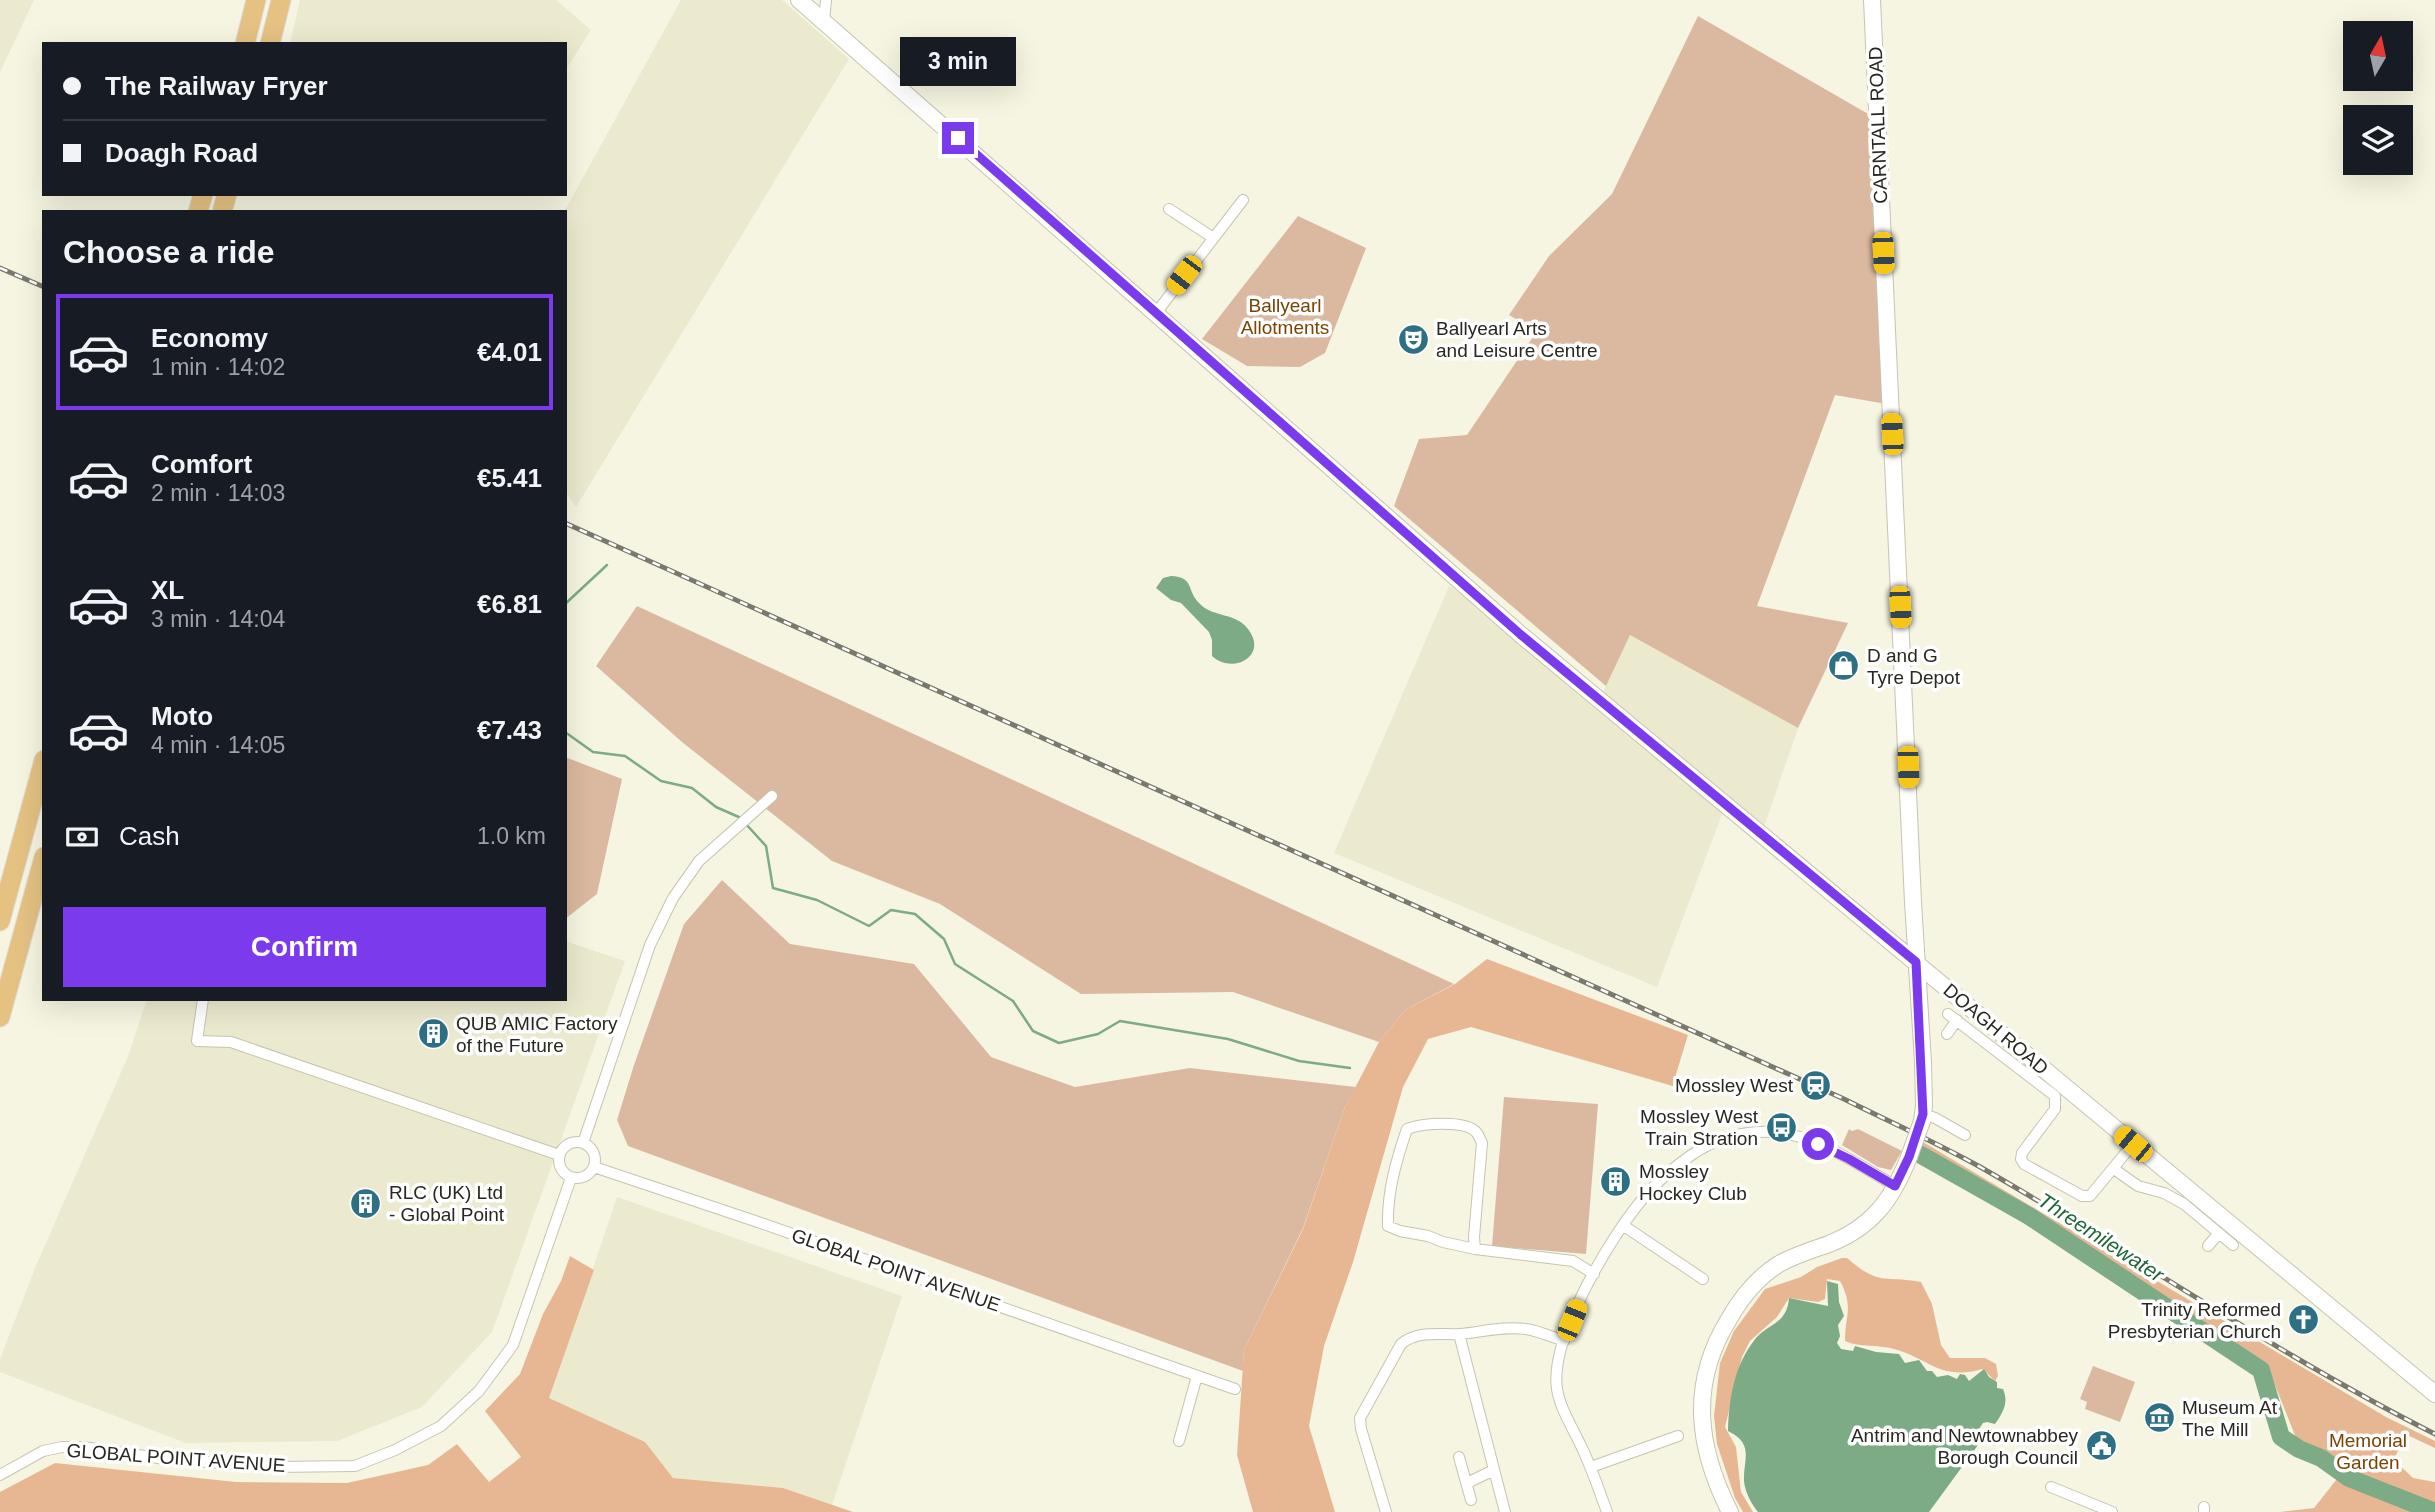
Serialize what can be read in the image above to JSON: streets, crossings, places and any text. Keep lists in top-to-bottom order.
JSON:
{
  "streets": {
    "main road": ["CARNTALL ROAD", "DOAGH ROAD"],
    "street": ["GLOBAL POINT AVENUE"]
  },
  "crossings": [
    ["CARNTALL ROAD", "DOAGH ROAD"]
  ],
  "water": ["Threemilewater"],
  "parks": ["Ballyearl Allotments", "Memorial Garden"],
  "places": {
    "theatre": ["Ballyearl Arts and Leisure Centre"],
    "shop": ["D and G Tyre Depot"],
    "building": ["QUB AMIC Factory of the Future", "Mossley Hockey Club", "RLC (UK) Ltd - Global Point"],
    "station": ["Mossley West"],
    "bus stop": ["Mossley West Train Stration"],
    "church": ["Trinity Reformed Presbyterian Church"],
    "museum": ["Museum At The Mill"],
    "public building": ["Antrim and Newtownabbey Borough Council"]
  },
  "north": "top",
  "page": {
    "bubble": "3 min",
    "banner": ["The Railway Fryer", "Doagh Road"],
    "heading": "Choose a ride",
    "list": [
      {
        "name": "Economy",
        "note": "1 min · 14:02",
        "value": "€4.01"
      },
      {
        "name": "Comfort",
        "note": "2 min · 14:03",
        "value": "€5.41"
      },
      {
        "name": "XL",
        "note": "3 min · 14:04",
        "value": "€6.81"
      },
      {
        "name": "Moto",
        "note": "4 min · 14:05",
        "value": "€7.43"
      }
    ],
    "pay": ["Cash", "1.0 km"],
    "buttons": "Confirm"
  }
}
